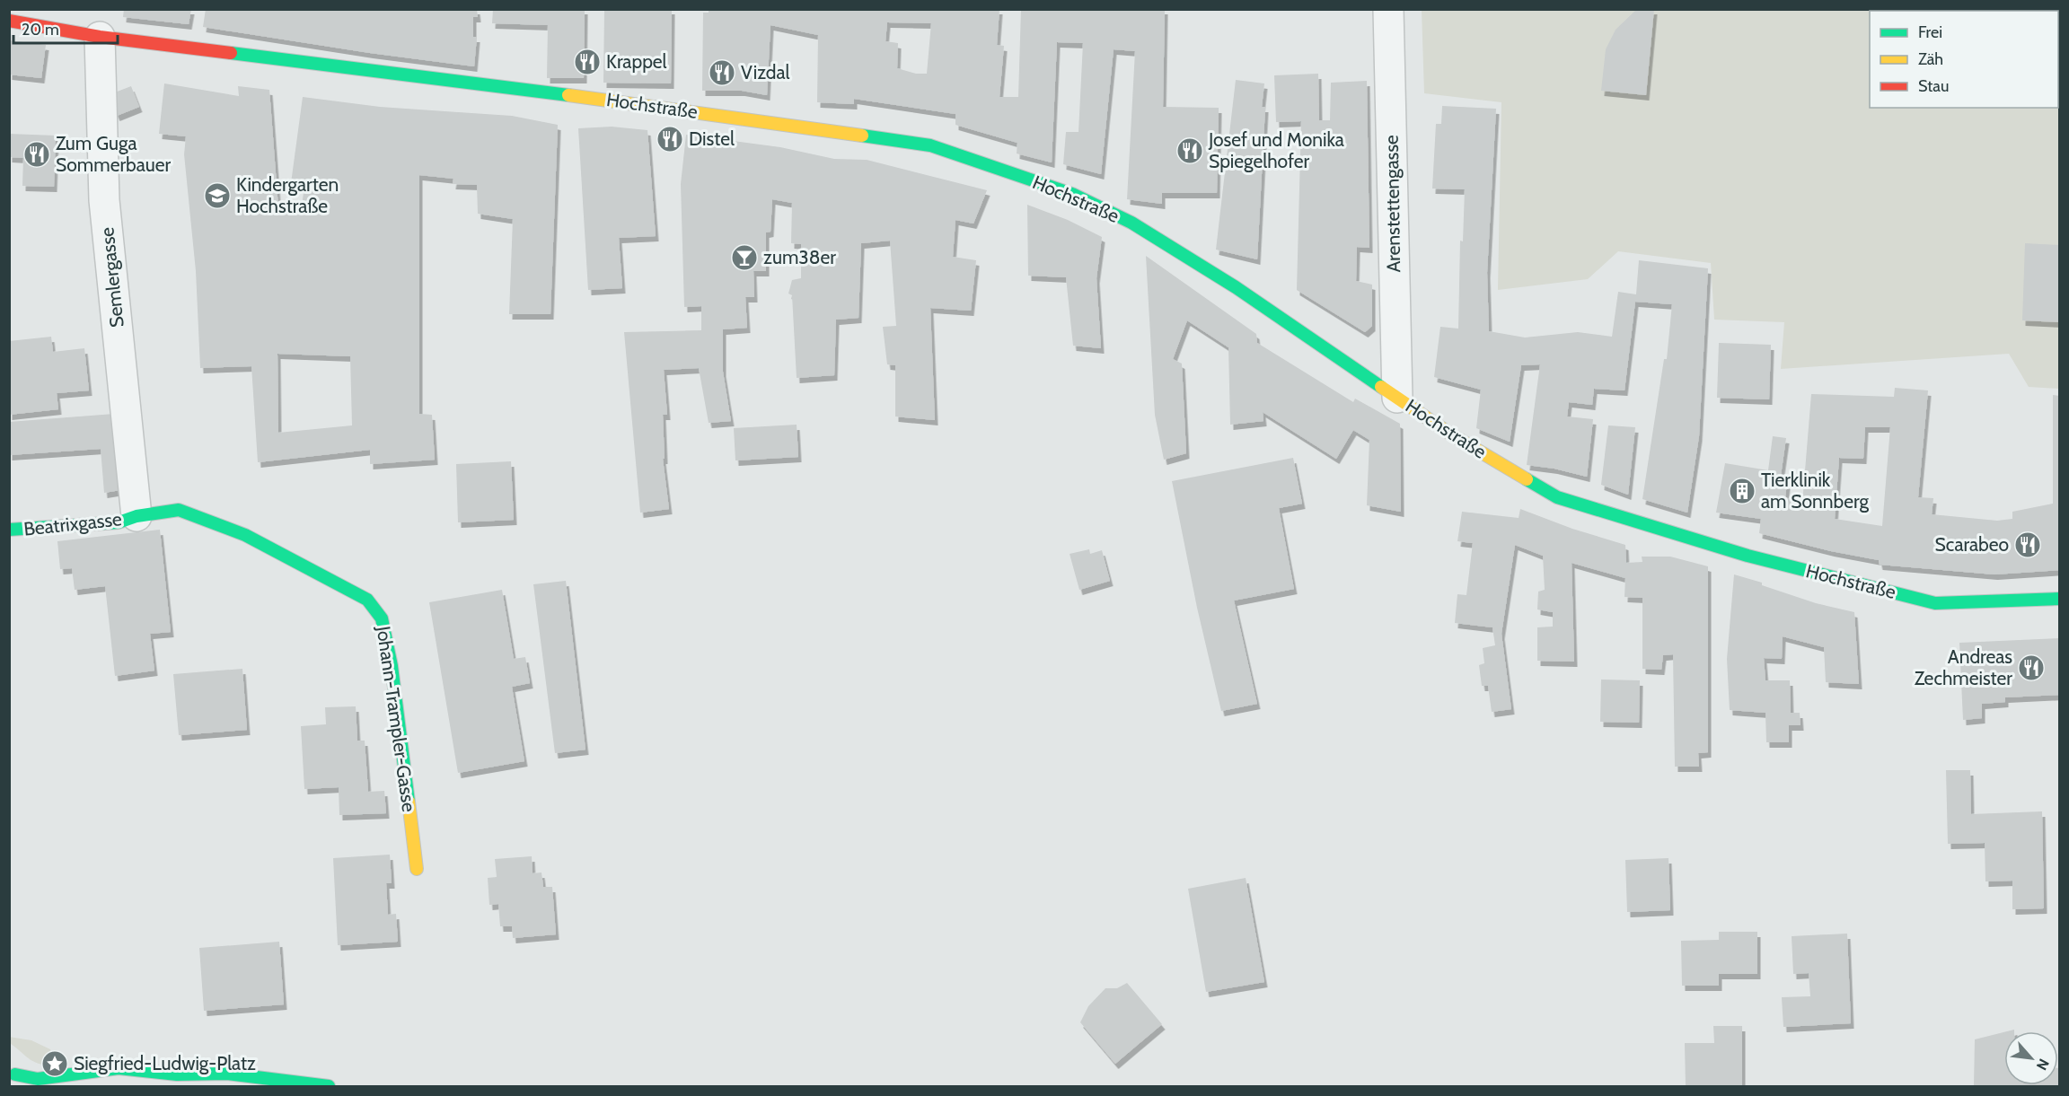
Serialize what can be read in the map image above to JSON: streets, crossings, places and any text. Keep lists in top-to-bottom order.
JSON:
{
  "streets": {
    "main road": ["Hochstraße", "Beatrixgasse", "Johann-Trampler-Gasse"],
    "street": ["Arenstettengasse", "Semlergasse"]
  },
  "crossings": [
    ["Hochstraße", "Arenstettengasse"],
    ["Hochstraße", "Semlergasse"],
    ["Semlergasse", "Beatrixgasse"],
    ["Semlergasse", "Johann-Trampler-Gasse"],
    ["Beatrixgasse", "Johann-Trampler-Gasse"]
  ],
  "places": {
    "restaurant": [
      "Krappel",
      "Vizdal",
      "Distel",
      "Josef und Monika Spiegelhofer",
      "Zum Guga Sommerbauer",
      "Scarabeo",
      "Andreas Zechmeister"
    ],
    "school or university": ["Kindergarten Hochstraße"],
    "bar": ["zum38er"],
    "building": ["Tierklinik am Sonnberg"],
    "place": ["Siegfried-Ludwig-Platz"]
  },
  "legend": ["Frei", "Zäh", "Stau"],
  "scale_bar": "20 m",
  "north": "bottom right"
}
